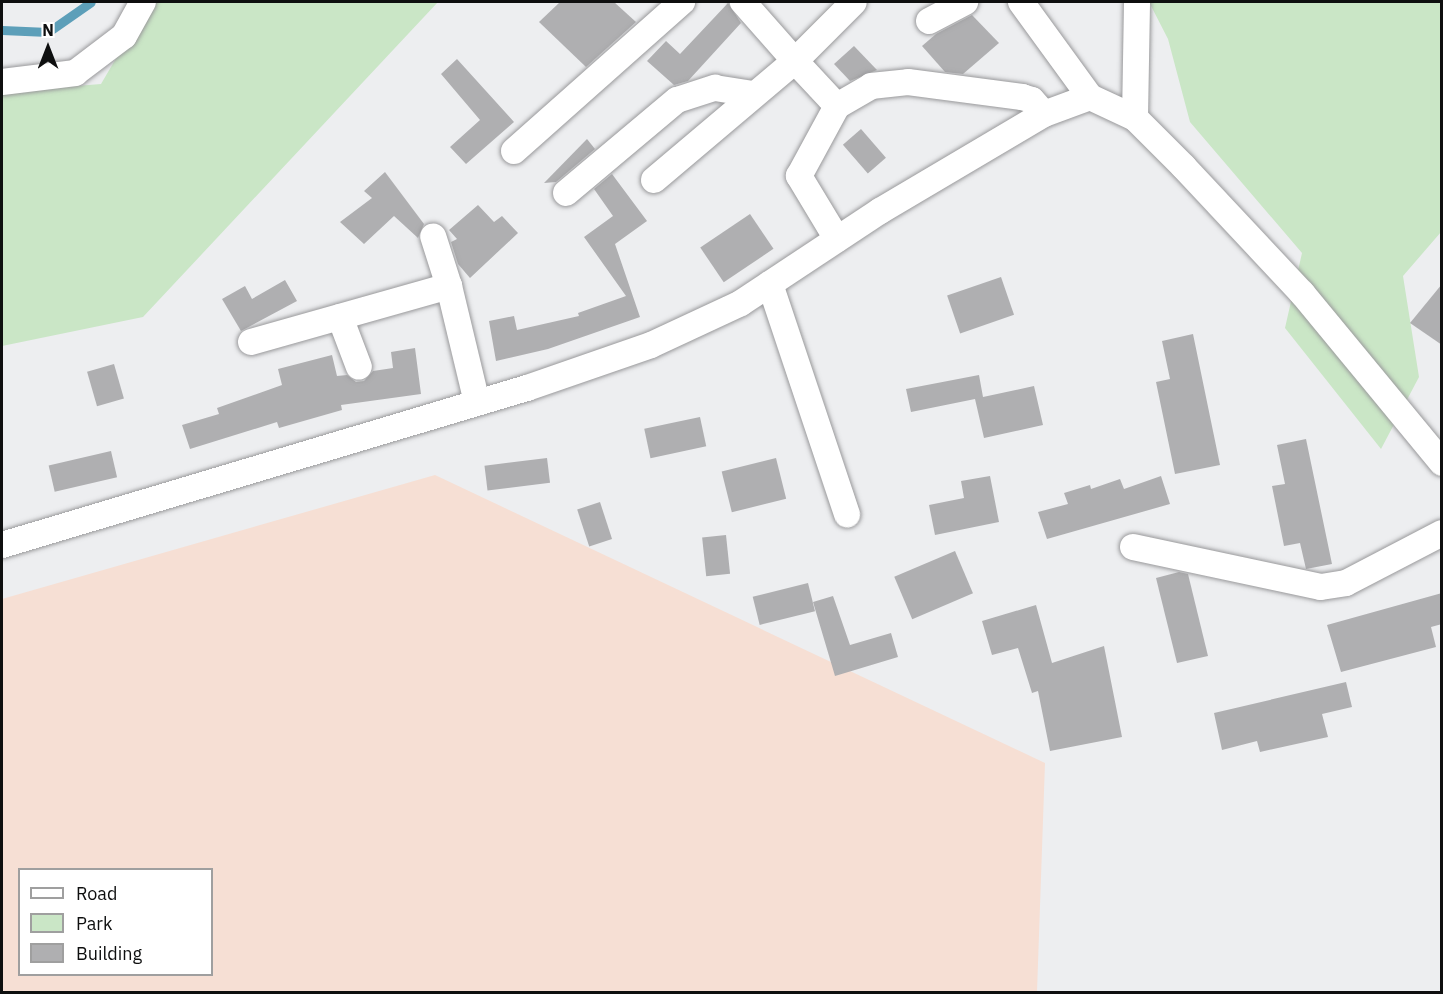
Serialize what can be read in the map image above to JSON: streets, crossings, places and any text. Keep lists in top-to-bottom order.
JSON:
{
  "legend": ["Road", "Park", "Building"],
  "north": "top"
}
